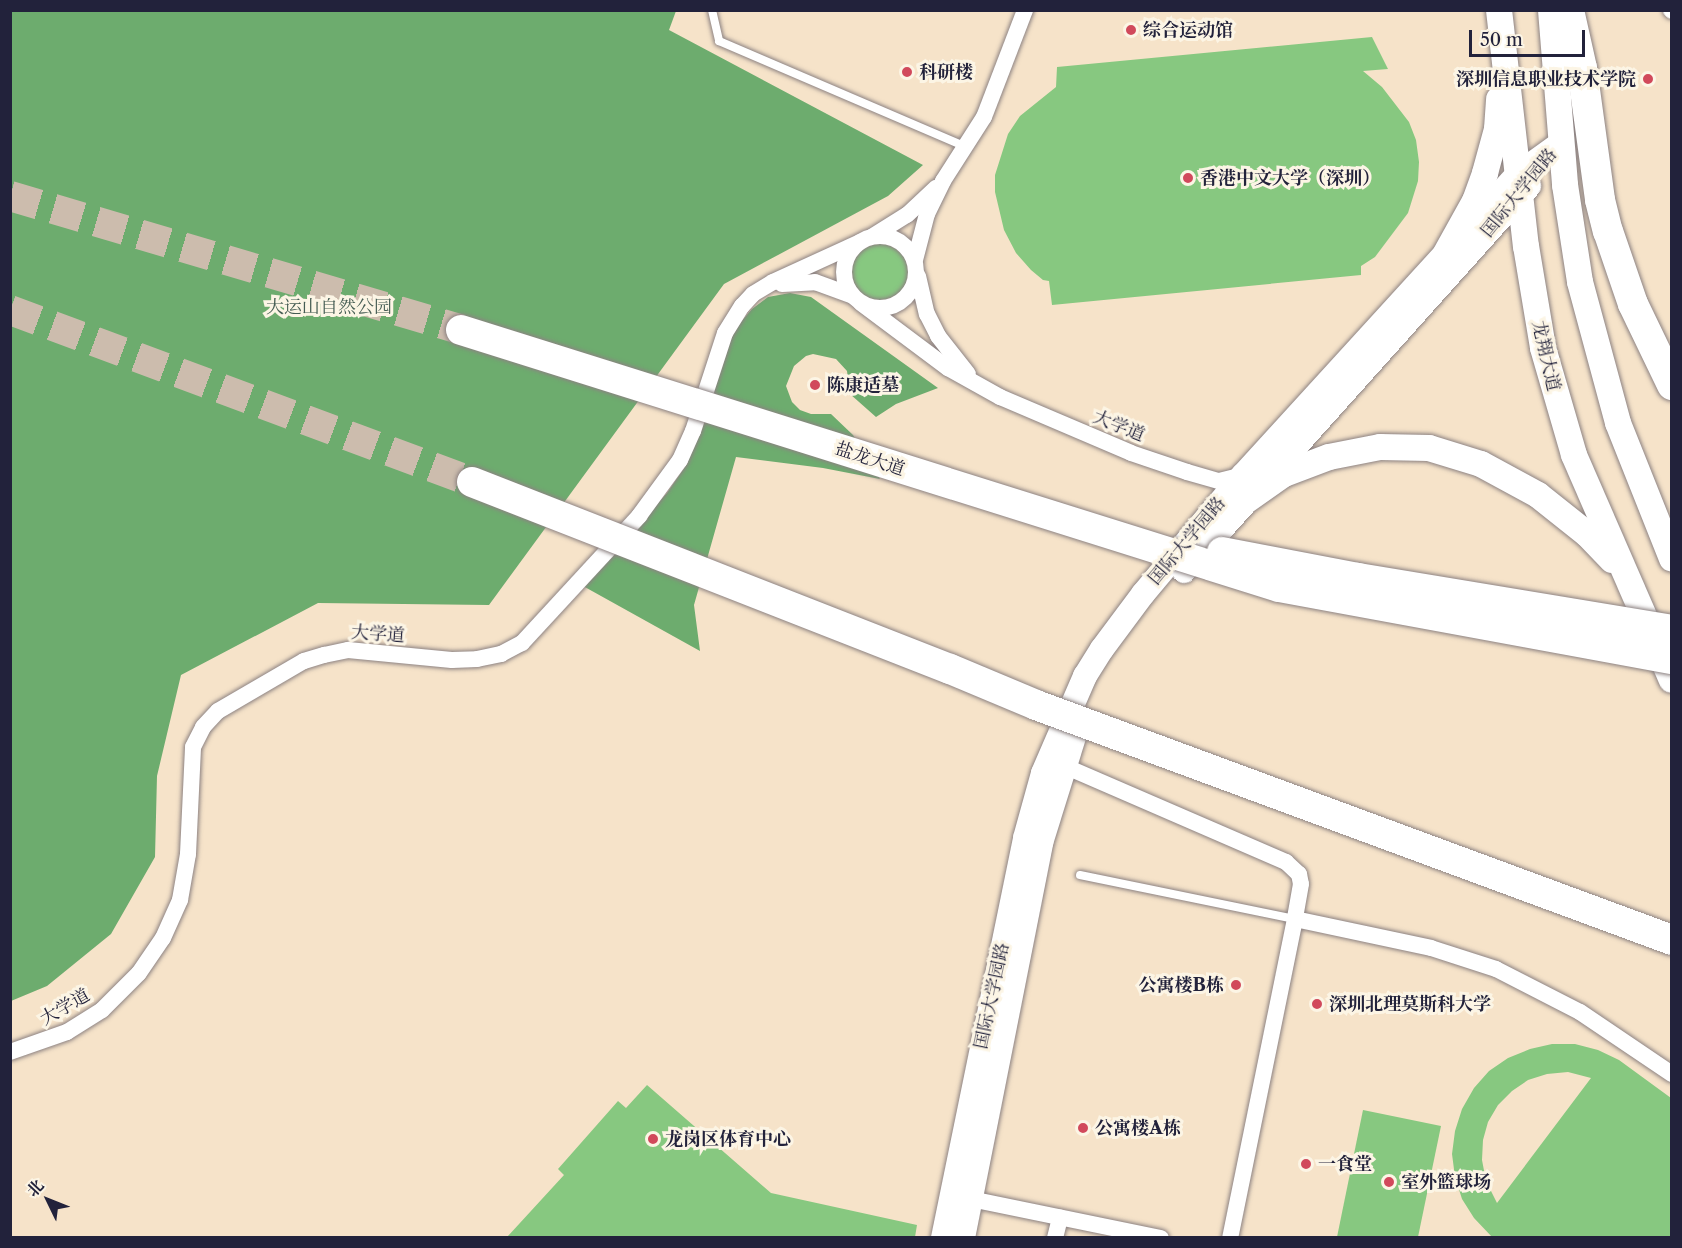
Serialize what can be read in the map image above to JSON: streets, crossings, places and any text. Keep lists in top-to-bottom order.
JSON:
{
  "streets": {
    "highway": ["盐龙大道"],
    "main road": ["龙翔大道"],
    "street": ["国际大学园路", "大学道"]
  },
  "crossings": [
    ["国际大学园路", "龙翔大道"],
    ["国际大学园路", "大学道"]
  ],
  "parks": ["大运山自然公园"],
  "places": [
    "综合运动馆",
    "科研楼",
    "深圳信息职业技术学院",
    "香港中文大学（深圳）",
    "陈康适墓",
    "公寓楼B栋",
    "深圳北理莫斯科大学",
    "公寓楼A栋",
    "龙岗区体育中心",
    "一食堂",
    "室外篮球场"
  ],
  "scale_bar": "50 m",
  "north": "top left"
}
